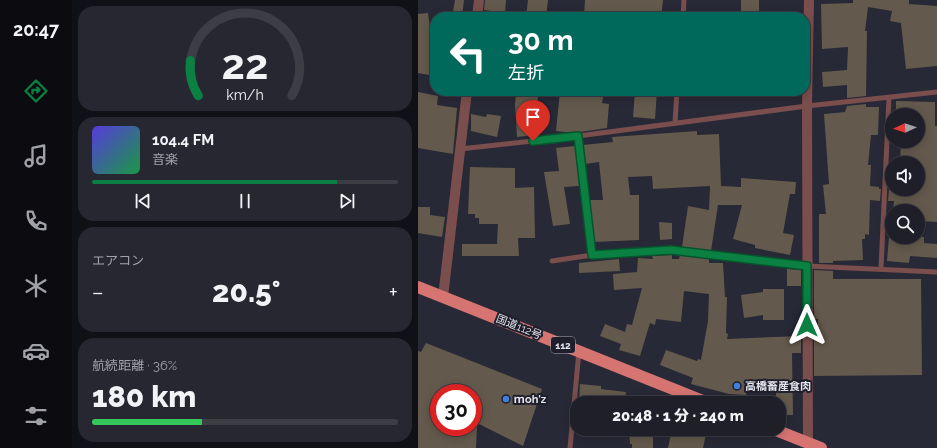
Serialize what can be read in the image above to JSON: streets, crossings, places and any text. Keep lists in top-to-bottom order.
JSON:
{
  "streets": {
    "highway": ["国道112号", "112"]
  },
  "places": ["高橋畜産食肉", "ｍoh'z"],
  "north": "left",
  "page": {
    "tabs": "20:47",
    "turn": ["30 m", "左折"],
    "song": ["104.4 FM", "音楽"],
    "tile": [
      "エアコン",
      ["航続距離 · 36%", "180 km"]
    ],
    "heat": ["−", "20.5°", "+"],
    "limit": "30",
    "trip": "20:48 · 1 分 · 240 m",
    "gauge": ["22", "km/h"]
  }
}
